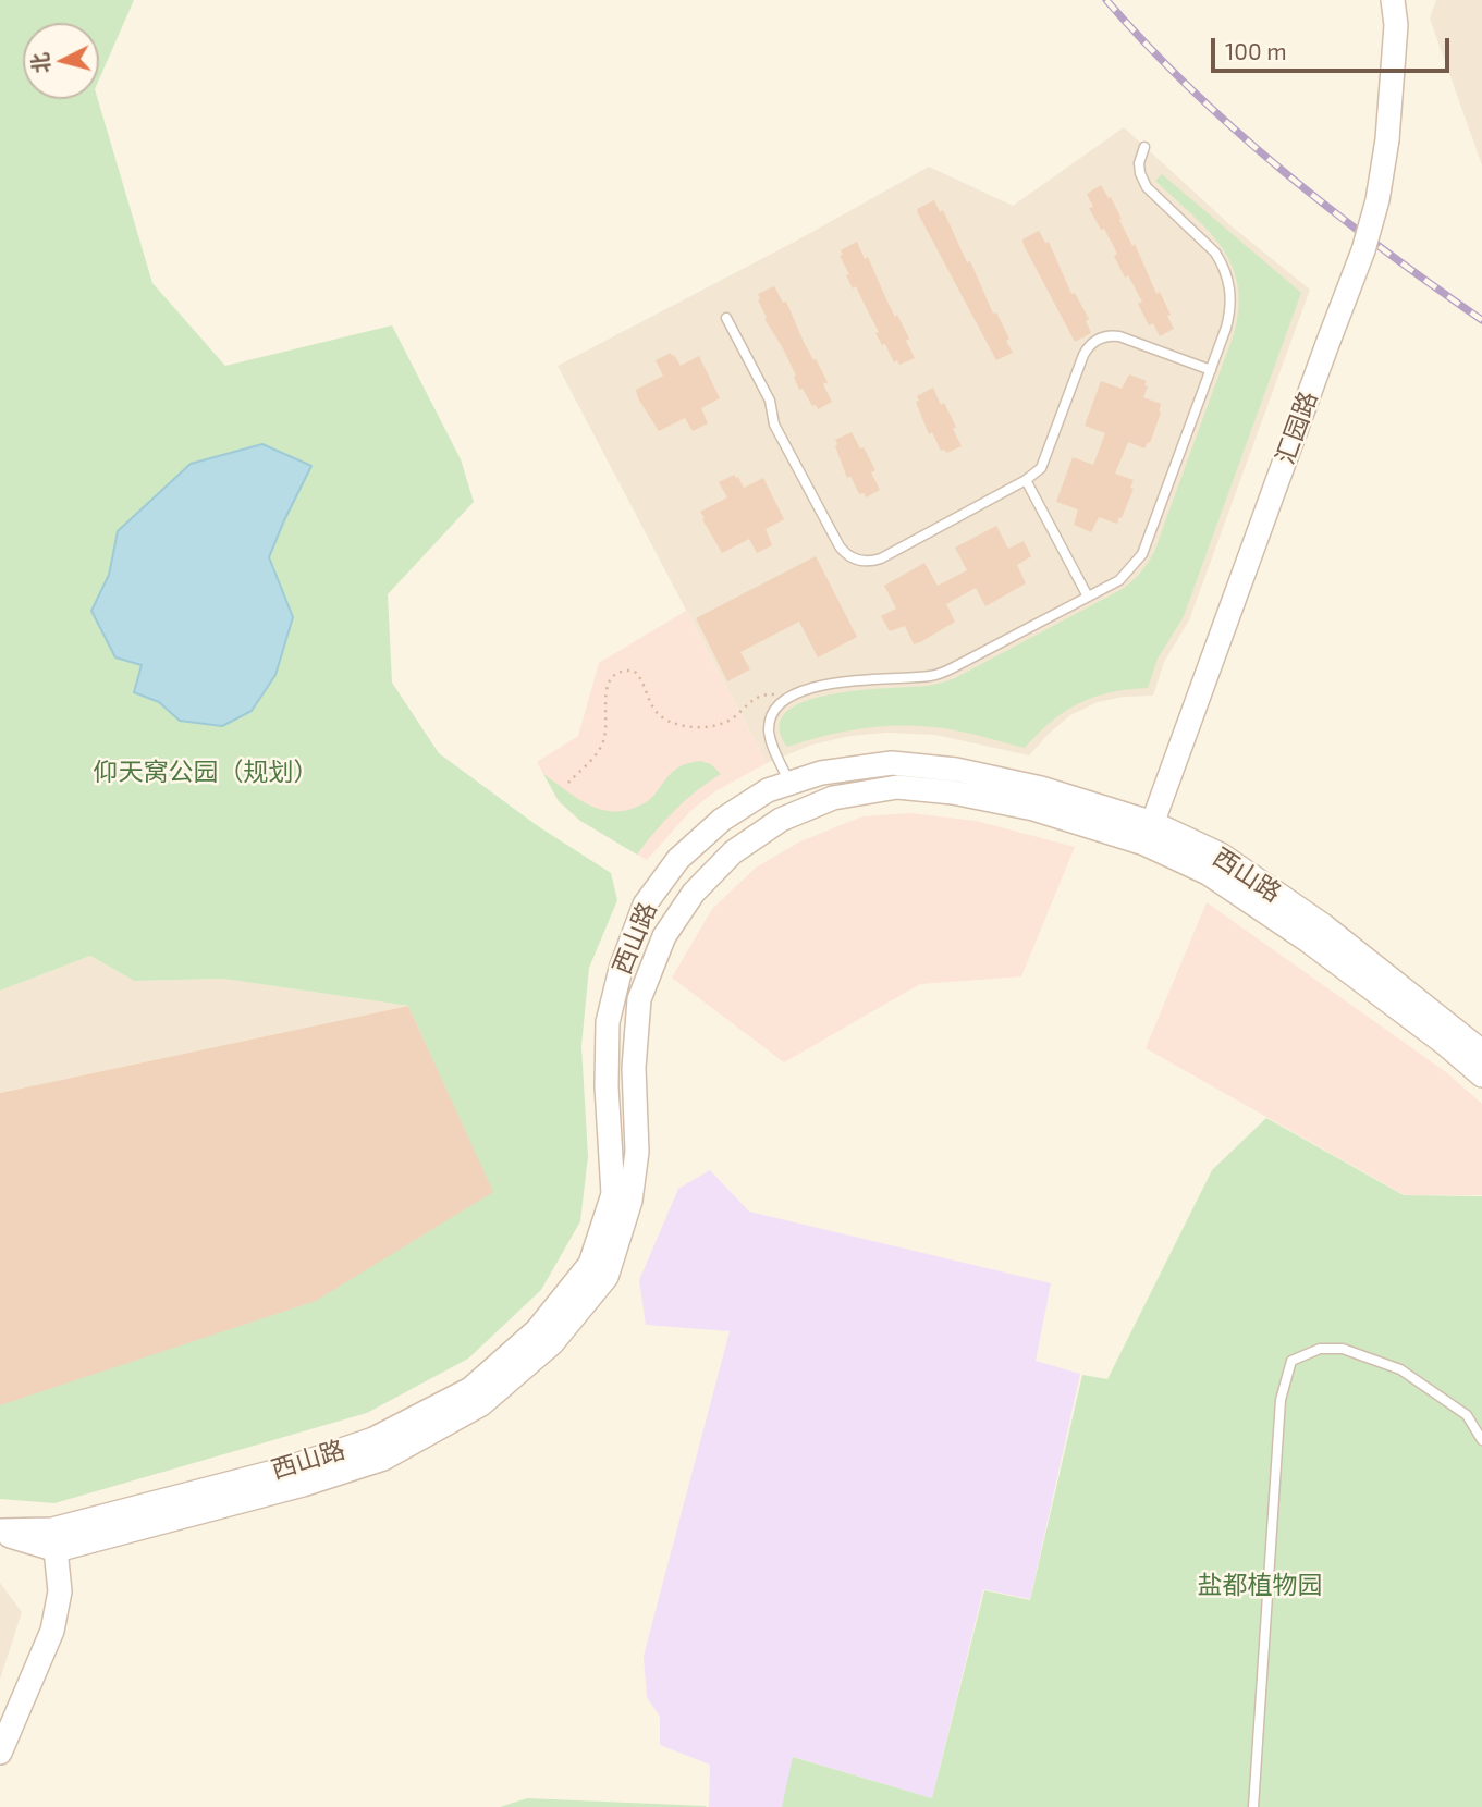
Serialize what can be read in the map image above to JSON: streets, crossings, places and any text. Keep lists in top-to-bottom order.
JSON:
{
  "streets": {
    "main road": ["汇园路", "西山路"]
  },
  "crossings": [
    ["汇园路", "西山路"]
  ],
  "parks": ["仰天窝公园（规划）", "盐都植物园"],
  "scale_bar": "100 m",
  "north": "left"
}
